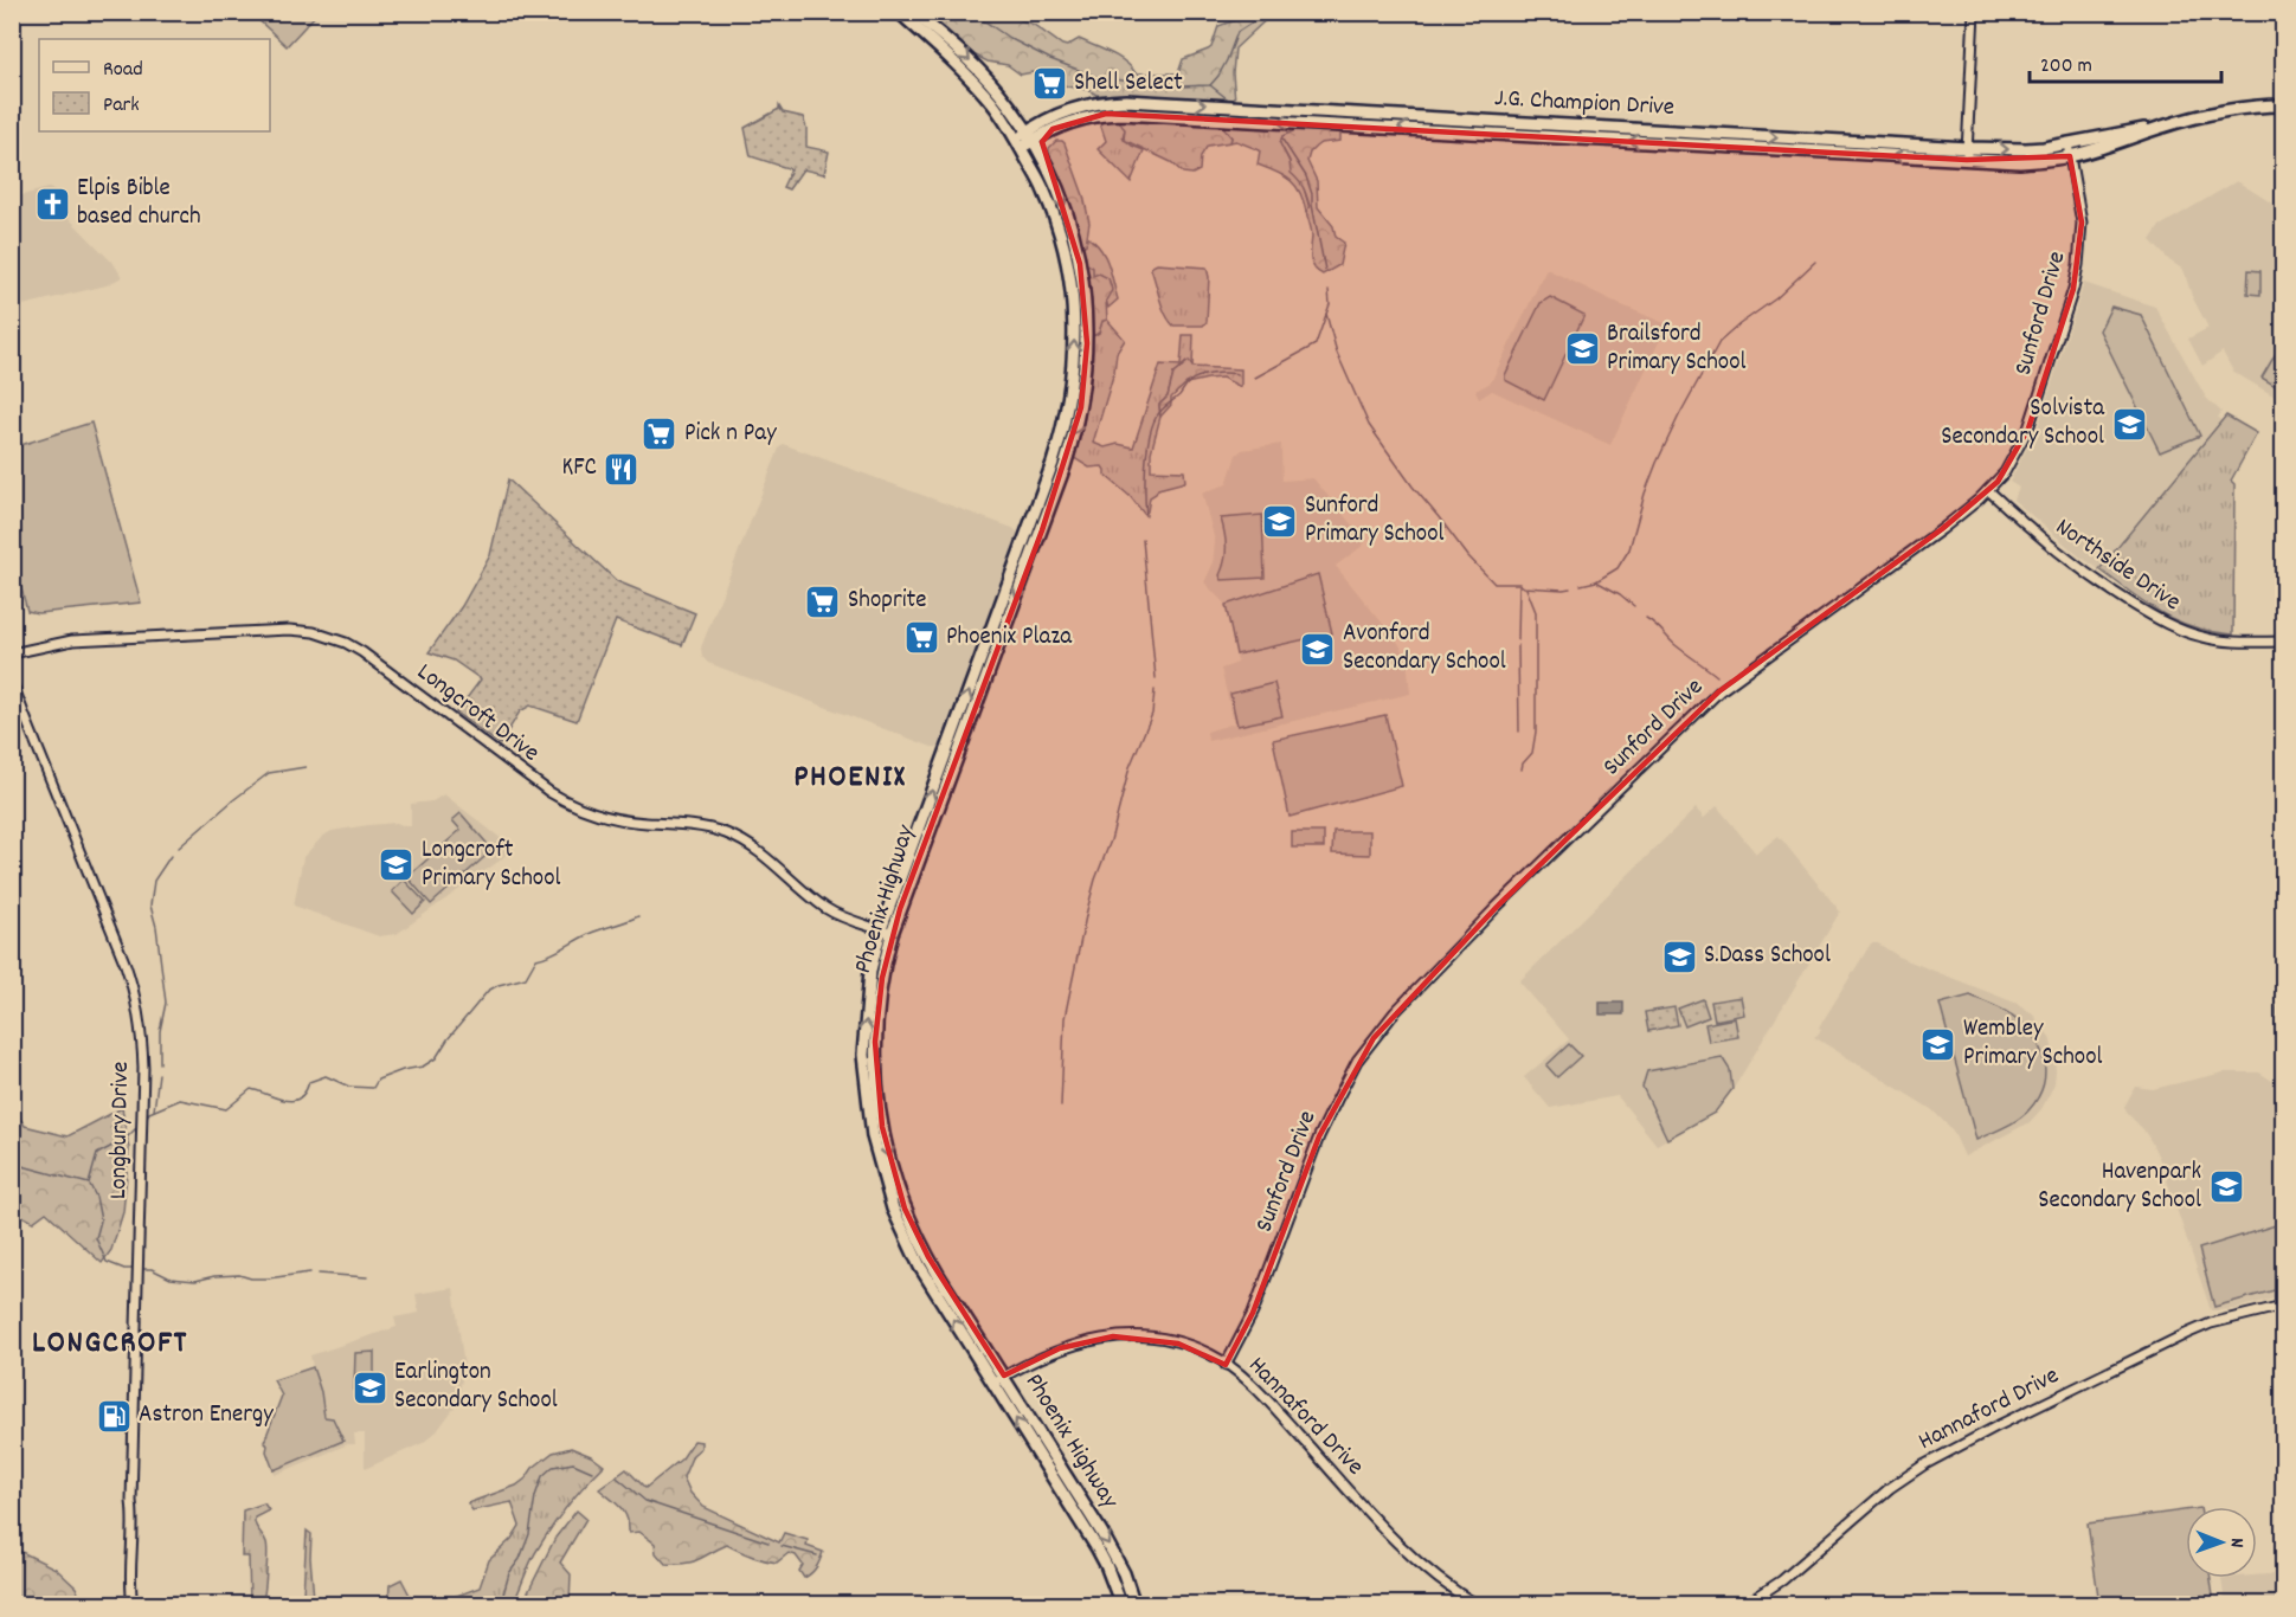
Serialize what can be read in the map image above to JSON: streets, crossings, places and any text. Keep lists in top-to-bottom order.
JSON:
{
  "streets": {
    "main road": ["J.G. Champion Drive", "Phoenix Highway"],
    "street": [
      "Sunford Drive",
      "Northside Drive",
      "Longcroft Drive",
      "Longbury Drive",
      "Hannaford Drive"
    ]
  },
  "crossings": [
    ["J.G. Champion Drive", "Sunford Drive"],
    ["J.G. Champion Drive", "Phoenix Highway"],
    ["Sunford Drive", "Northside Drive"],
    ["Sunford Drive", "Hannaford Drive"],
    ["Longcroft Drive", "Phoenix Highway"],
    ["Phoenix Highway", "Hannaford Drive"]
  ],
  "districts": ["PHOENIX", "LONGCROFT"],
  "places": {
    "supermarket": [
      "Shell Select",
      "Pick n Pay",
      "Shoprite",
      "Phoenix Plaza"
    ],
    "church": ["Elpis Bible based church"],
    "school or university": [
      "Brailsford Primary School",
      "Solvista Secondary School",
      "Sunford Primary School",
      "Avonford Secondary School",
      "Longcroft Primary School",
      "S.Dass School",
      "Wembley Primary School",
      "Havenpark Secondary School",
      "Earlington Secondary School"
    ],
    "restaurant": ["KFC"],
    "fuel station": ["Astron Energy"]
  },
  "legend": ["Road", "Park"],
  "scale_bar": "200 m",
  "north": "right"
}
